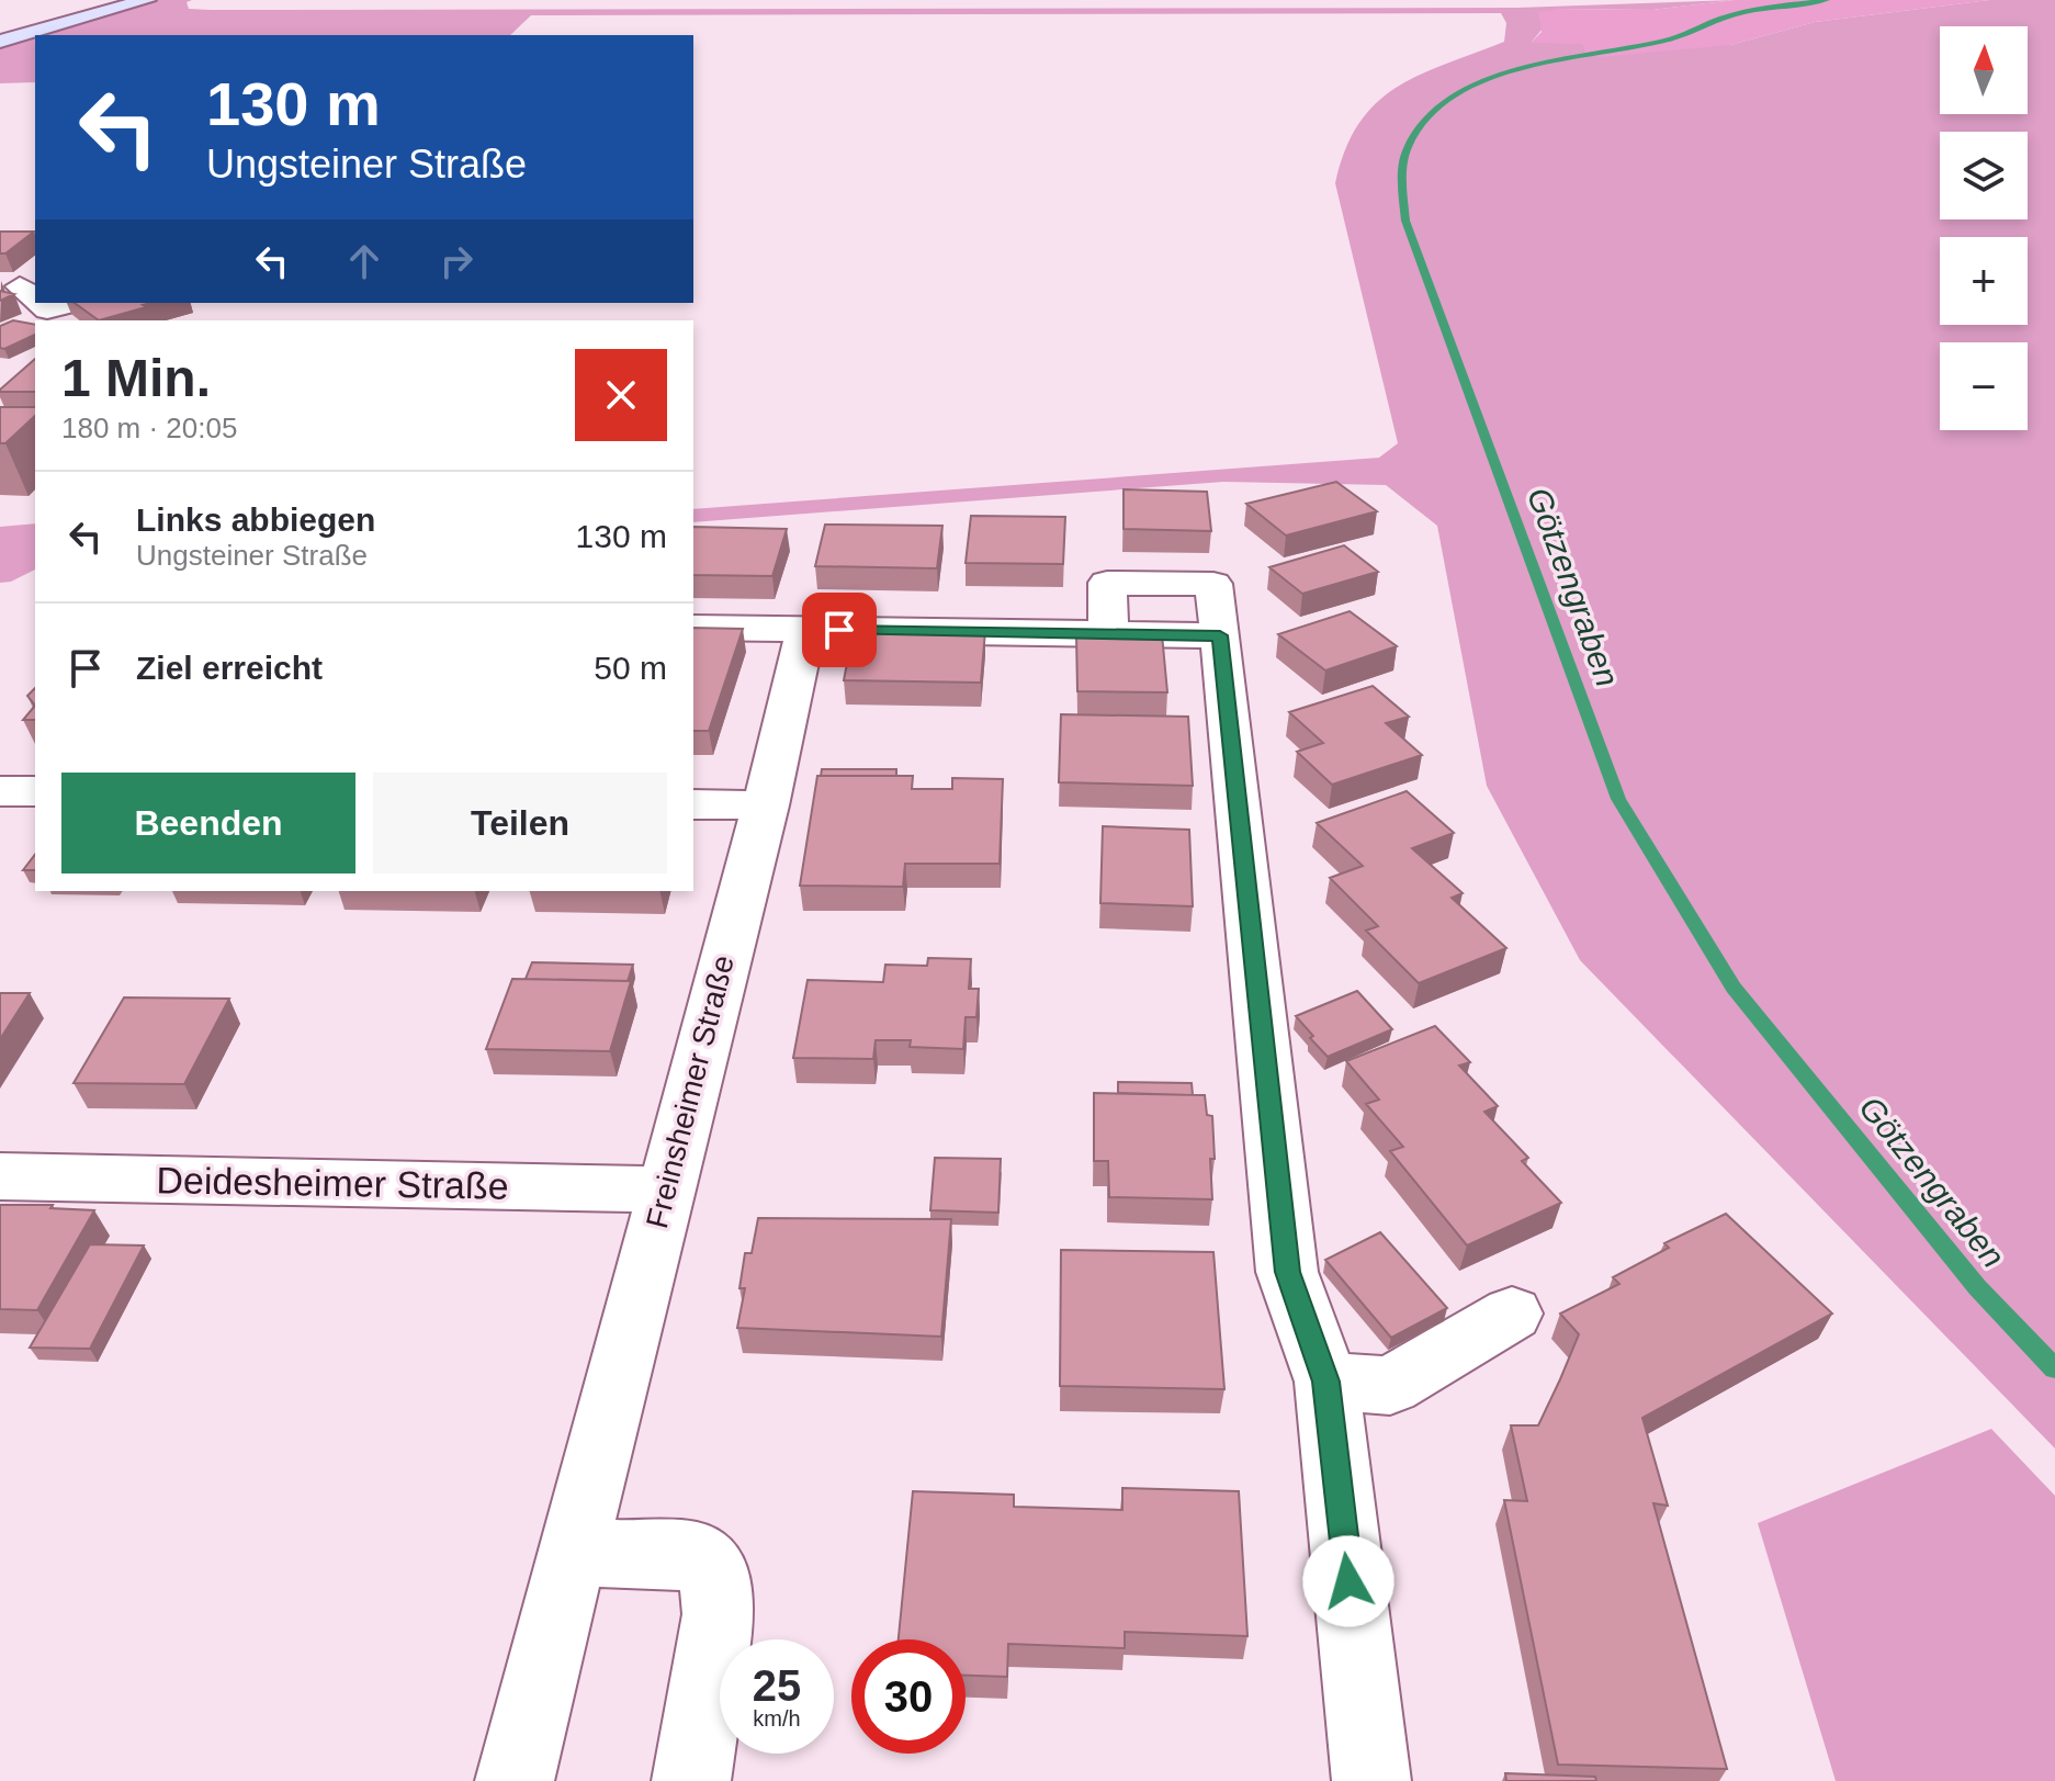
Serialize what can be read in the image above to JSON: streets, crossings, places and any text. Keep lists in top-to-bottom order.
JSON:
{
  "streets": {
    "street": ["Freinsheimer Straße", "Deidesheimer Straße"]
  },
  "crossings": [
    ["Freinsheimer Straße", "Deidesheimer Straße"]
  ],
  "water": ["Götzengraben"],
  "north": "top",
  "page": {
    "map_buttons": ["+", "−"],
    "turn": ["130 m", "Ungsteiner Straße"],
    "heading": ["1 Min.", "180 m · 20:05"],
    "list": [
      {
        "name": "Links abbiegen",
        "note": "Ungsteiner Straße",
        "value": "130 m"
      },
      {
        "name": "Ziel erreicht",
        "value": "50 m"
      }
    ],
    "buttons": ["Beenden", "Teilen"],
    "speed": "25 km/h",
    "limit": "30"
  }
}
